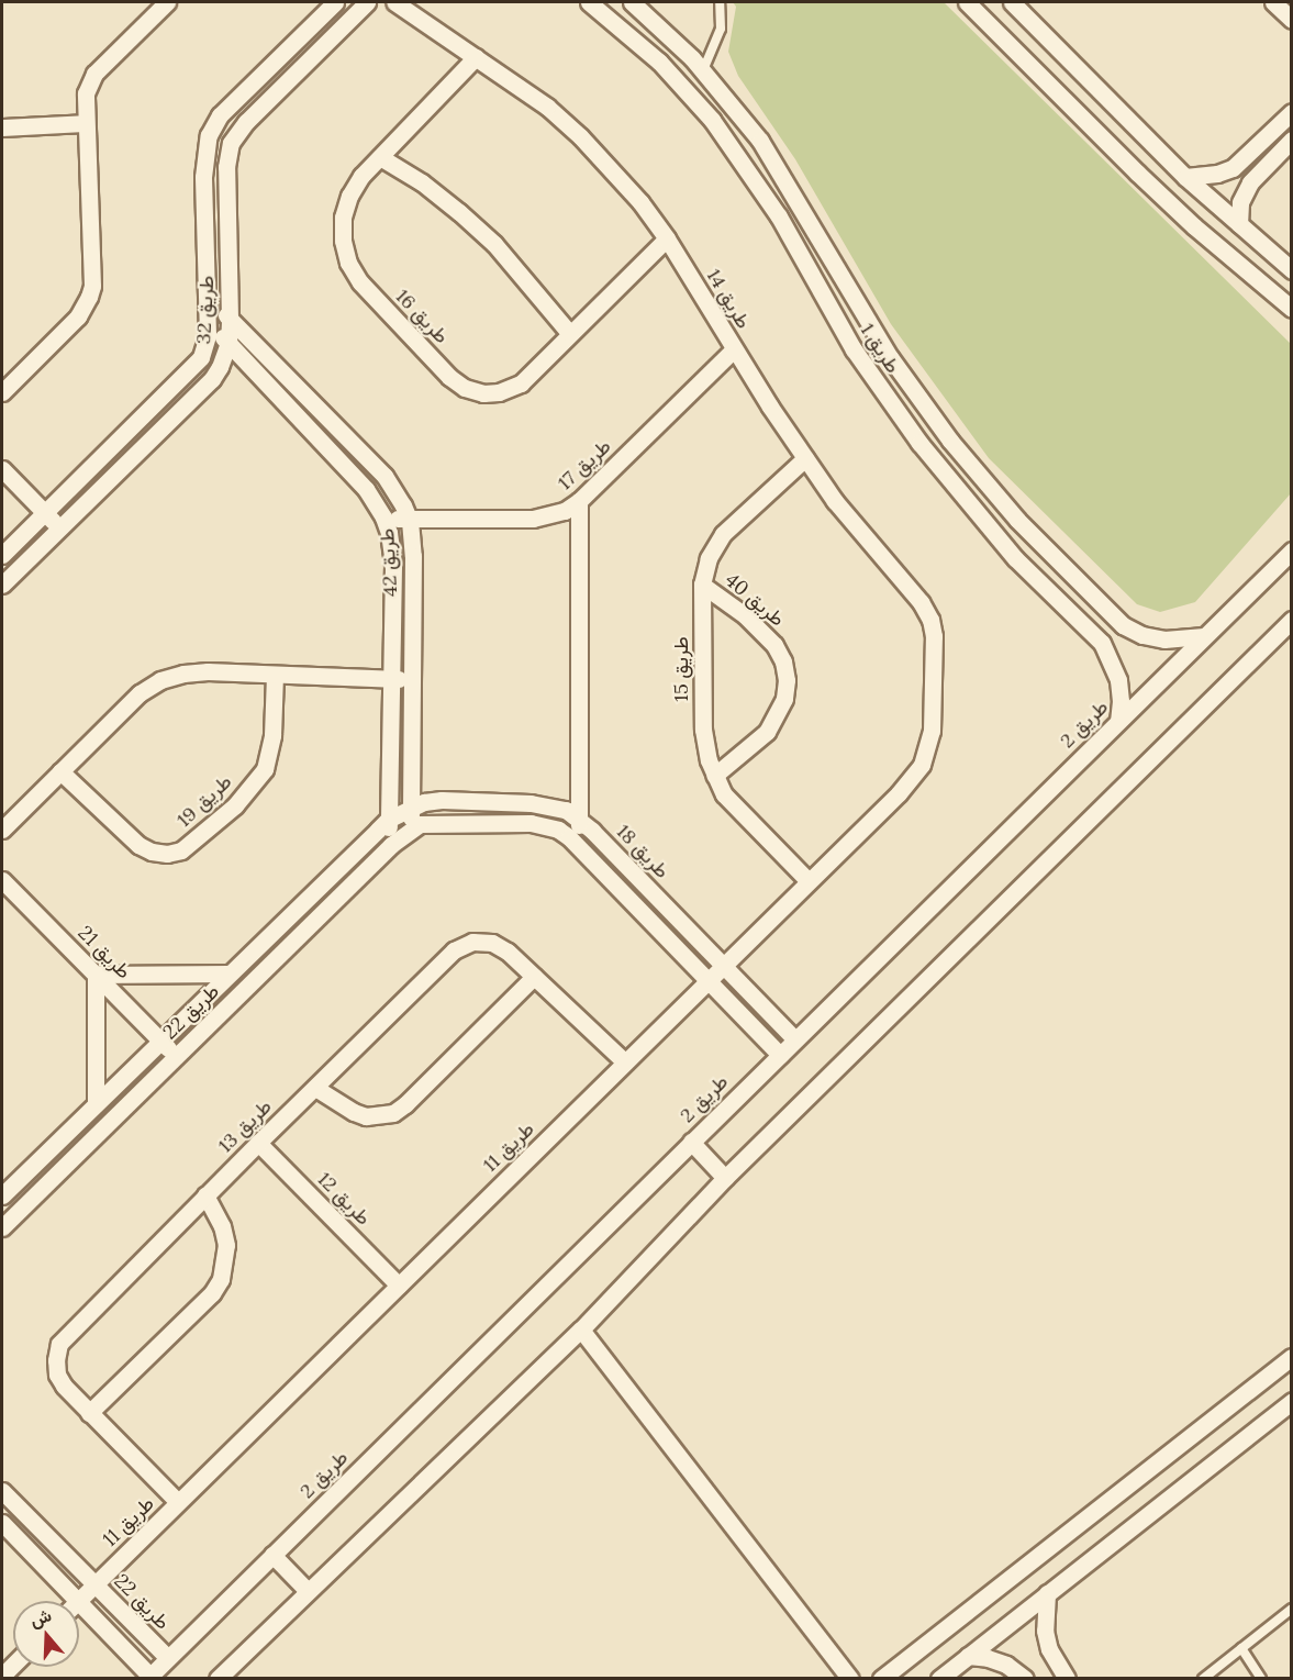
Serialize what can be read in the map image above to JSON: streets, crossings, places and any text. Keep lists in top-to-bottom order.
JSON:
{
  "streets": {
    "street": [
      "طريق 14",
      "طريق 32",
      "طريق 16",
      "طريق 1",
      "طريق 17",
      "طريق 42",
      "طريق 40",
      "طريق 15",
      "طريق 2",
      "طريق 19",
      "طريق 18",
      "طريق 21",
      "طريق 22",
      "طريق 13",
      "طريق 11",
      "طريق 12"
    ]
  },
  "crossings": [
    ["طريق 14", "طريق 16"],
    ["طريق 14", "طريق 17"],
    ["طريق 14", "طريق 15"],
    ["طريق 14", "طريق 11"],
    ["طريق 32", "طريق 42"],
    ["طريق 1", "طريق 2"],
    ["طريق 17", "طريق 42"],
    ["طريق 42", "طريق 18"],
    ["طريق 42", "طريق 22"],
    ["طريق 40", "طريق 15"],
    ["طريق 15", "طريق 11"],
    ["طريق 2", "طريق 18"],
    ["طريق 2", "طريق 22"],
    ["طريق 18", "طريق 22"],
    ["طريق 18", "طريق 11"],
    ["طريق 21", "طريق 22"],
    ["طريق 22", "طريق 11"],
    ["طريق 13", "طريق 11"],
    ["طريق 13", "طريق 12"],
    ["طريق 11", "طريق 12"]
  ],
  "north": "top"
}
